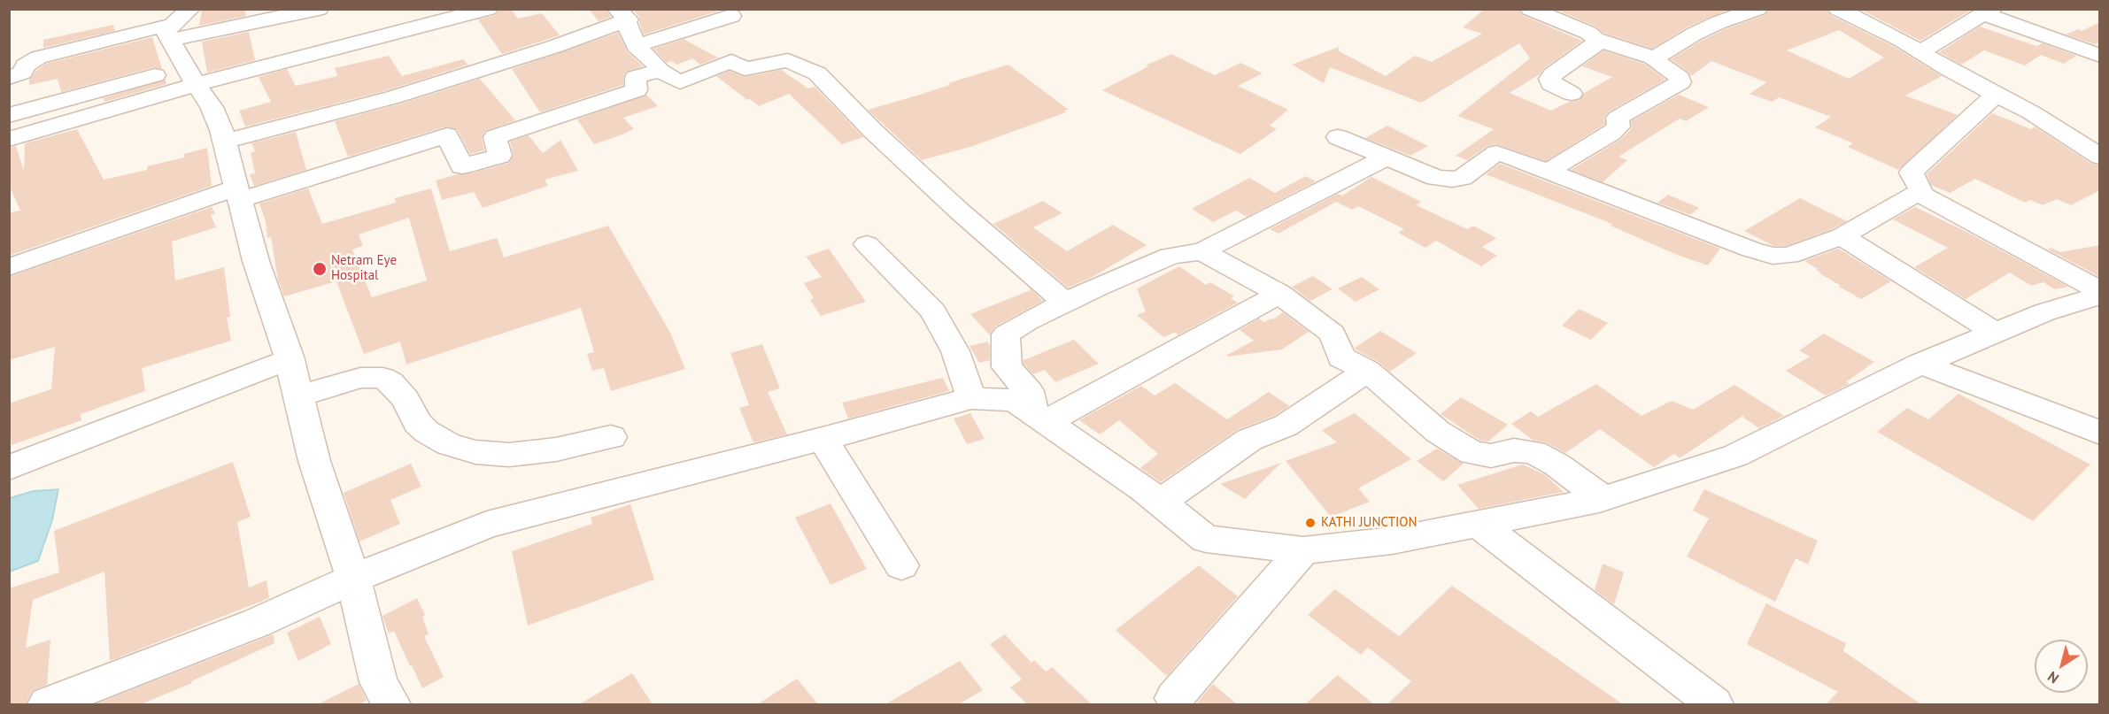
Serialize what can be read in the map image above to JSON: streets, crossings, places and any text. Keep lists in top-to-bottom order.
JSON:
{
  "places": ["Netram Eye Hospital", "KATHI JUNCTION"],
  "north": "bottom left"
}
